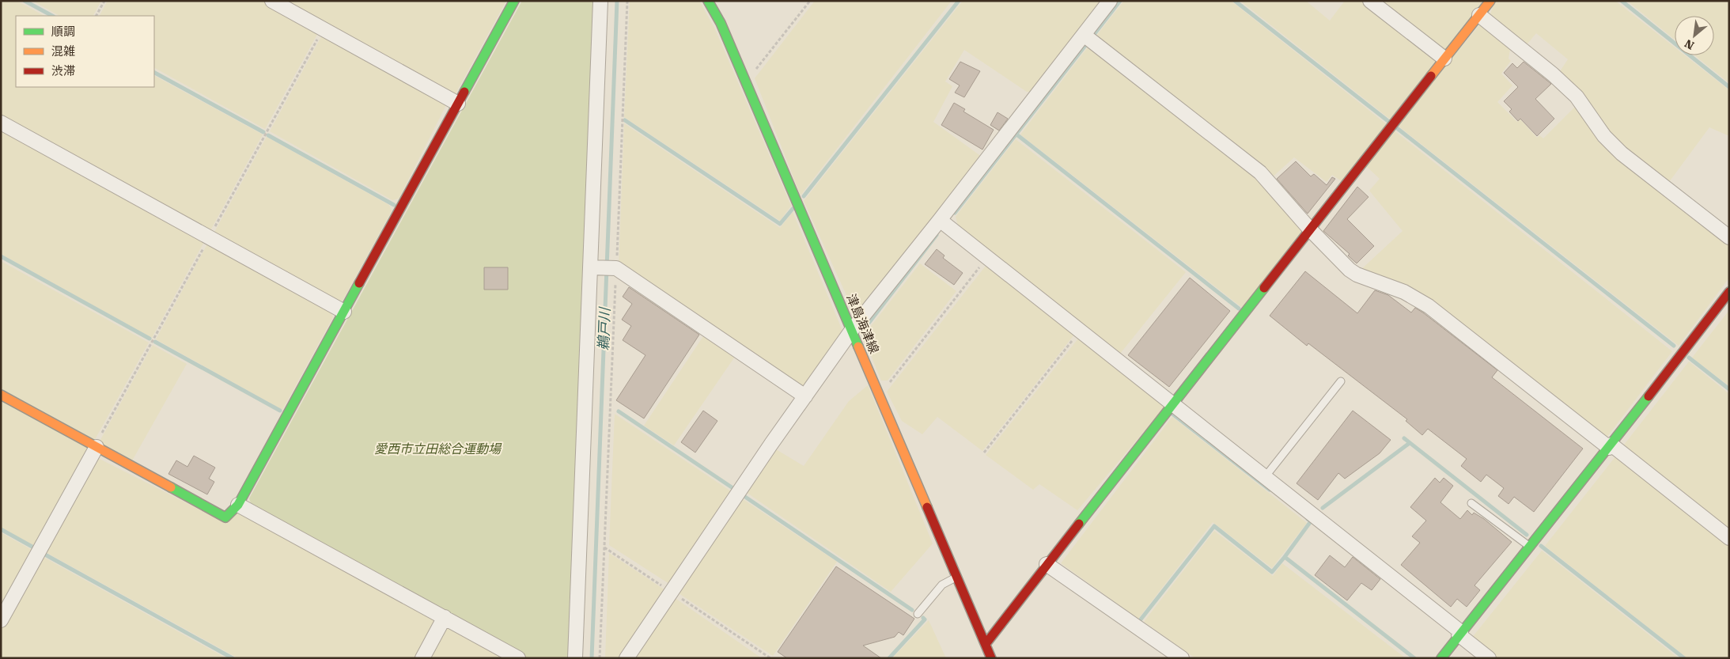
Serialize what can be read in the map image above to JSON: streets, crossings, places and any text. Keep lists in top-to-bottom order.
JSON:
{
  "streets": {
    "street": ["津島海津線"]
  },
  "water": ["鵜戸川"],
  "parks": ["愛西市立田総合運動場"],
  "legend": ["順調", "混雑", "渋滞"],
  "north": "bottom left"
}
